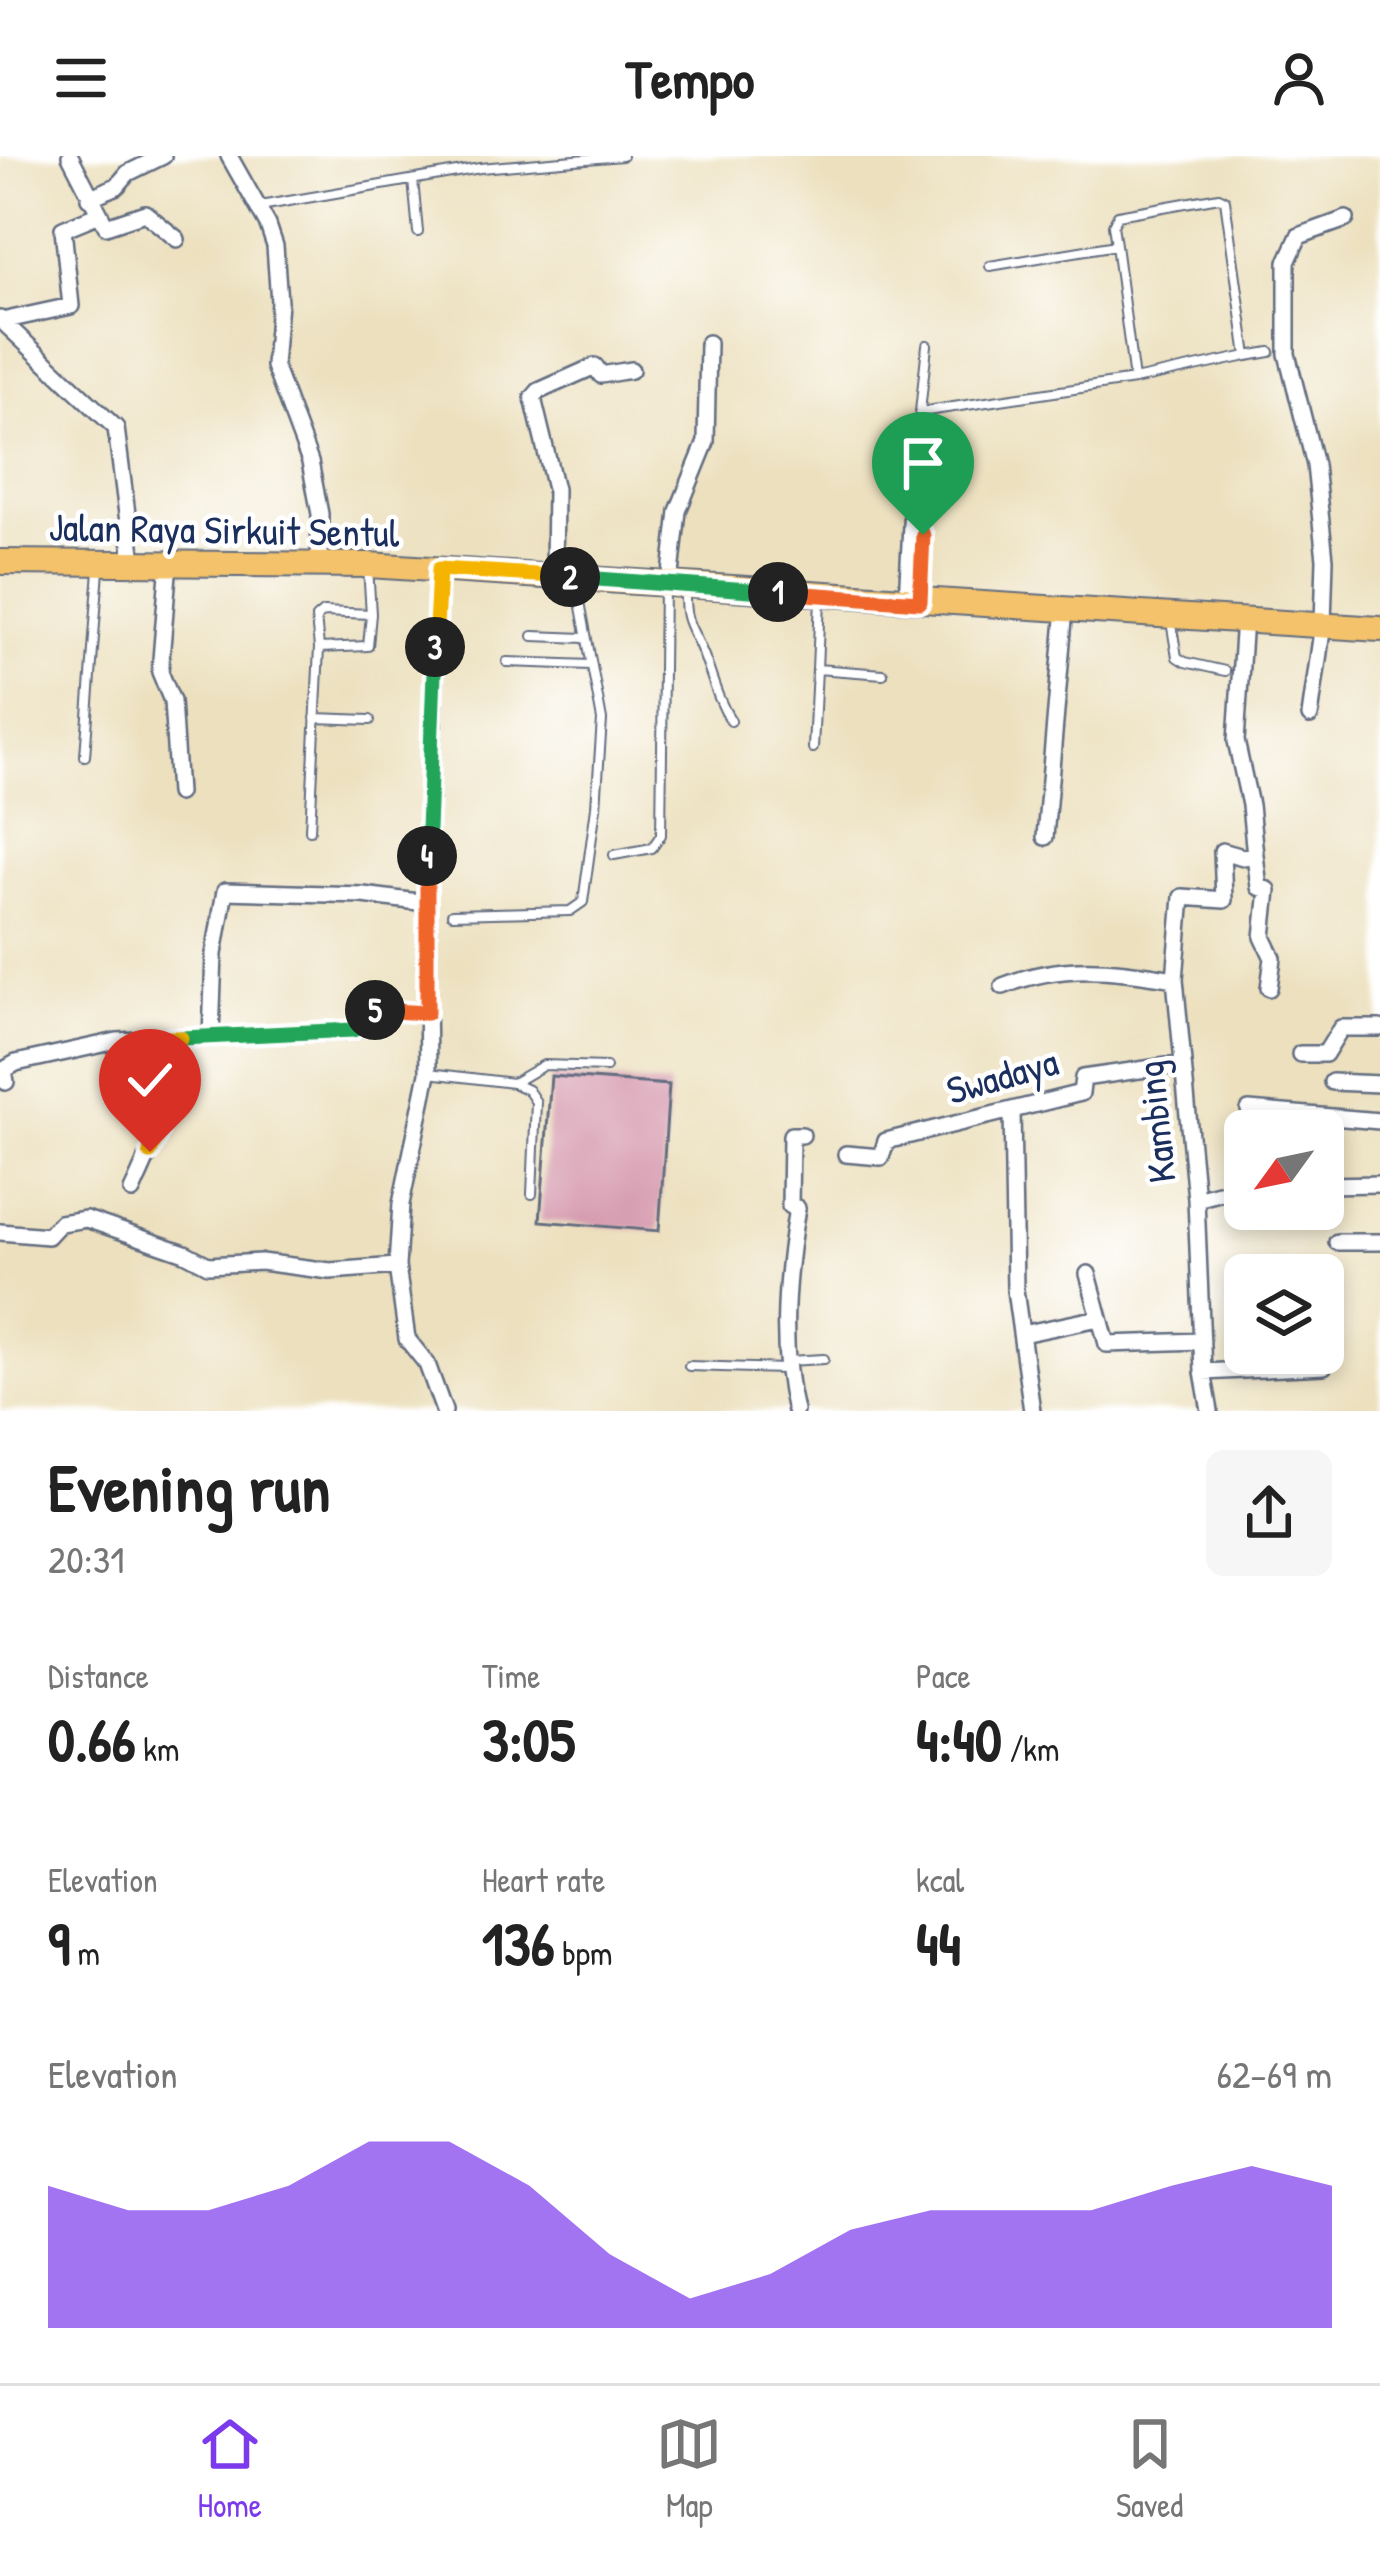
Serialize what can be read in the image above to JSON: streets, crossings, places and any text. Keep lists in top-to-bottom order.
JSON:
{
  "streets": {
    "main road": ["Jalan Raya Sirkuit Sentul"],
    "street": ["Swadaya", "Kambing"]
  },
  "crossings": [
    ["Swadaya", "Kambing"]
  ],
  "north": "bottom left",
  "page": {
    "header": "Tempo",
    "pins": [
      "2",
      "1",
      "3",
      "4",
      "5"
    ],
    "heading": ["Evening run", "20:31"],
    "stats": [
      ["Distance", "0.66 km"],
      ["Time", "3:05"],
      ["Pace", "4:40 /km"],
      ["Elevation", "9 m"],
      ["Heart rate", "136 bpm"],
      ["kcal", "44"]
    ],
    "chart": ["Elevation", "62–69 m"],
    "tabs": ["Home", "Map", "Saved"]
  }
}
